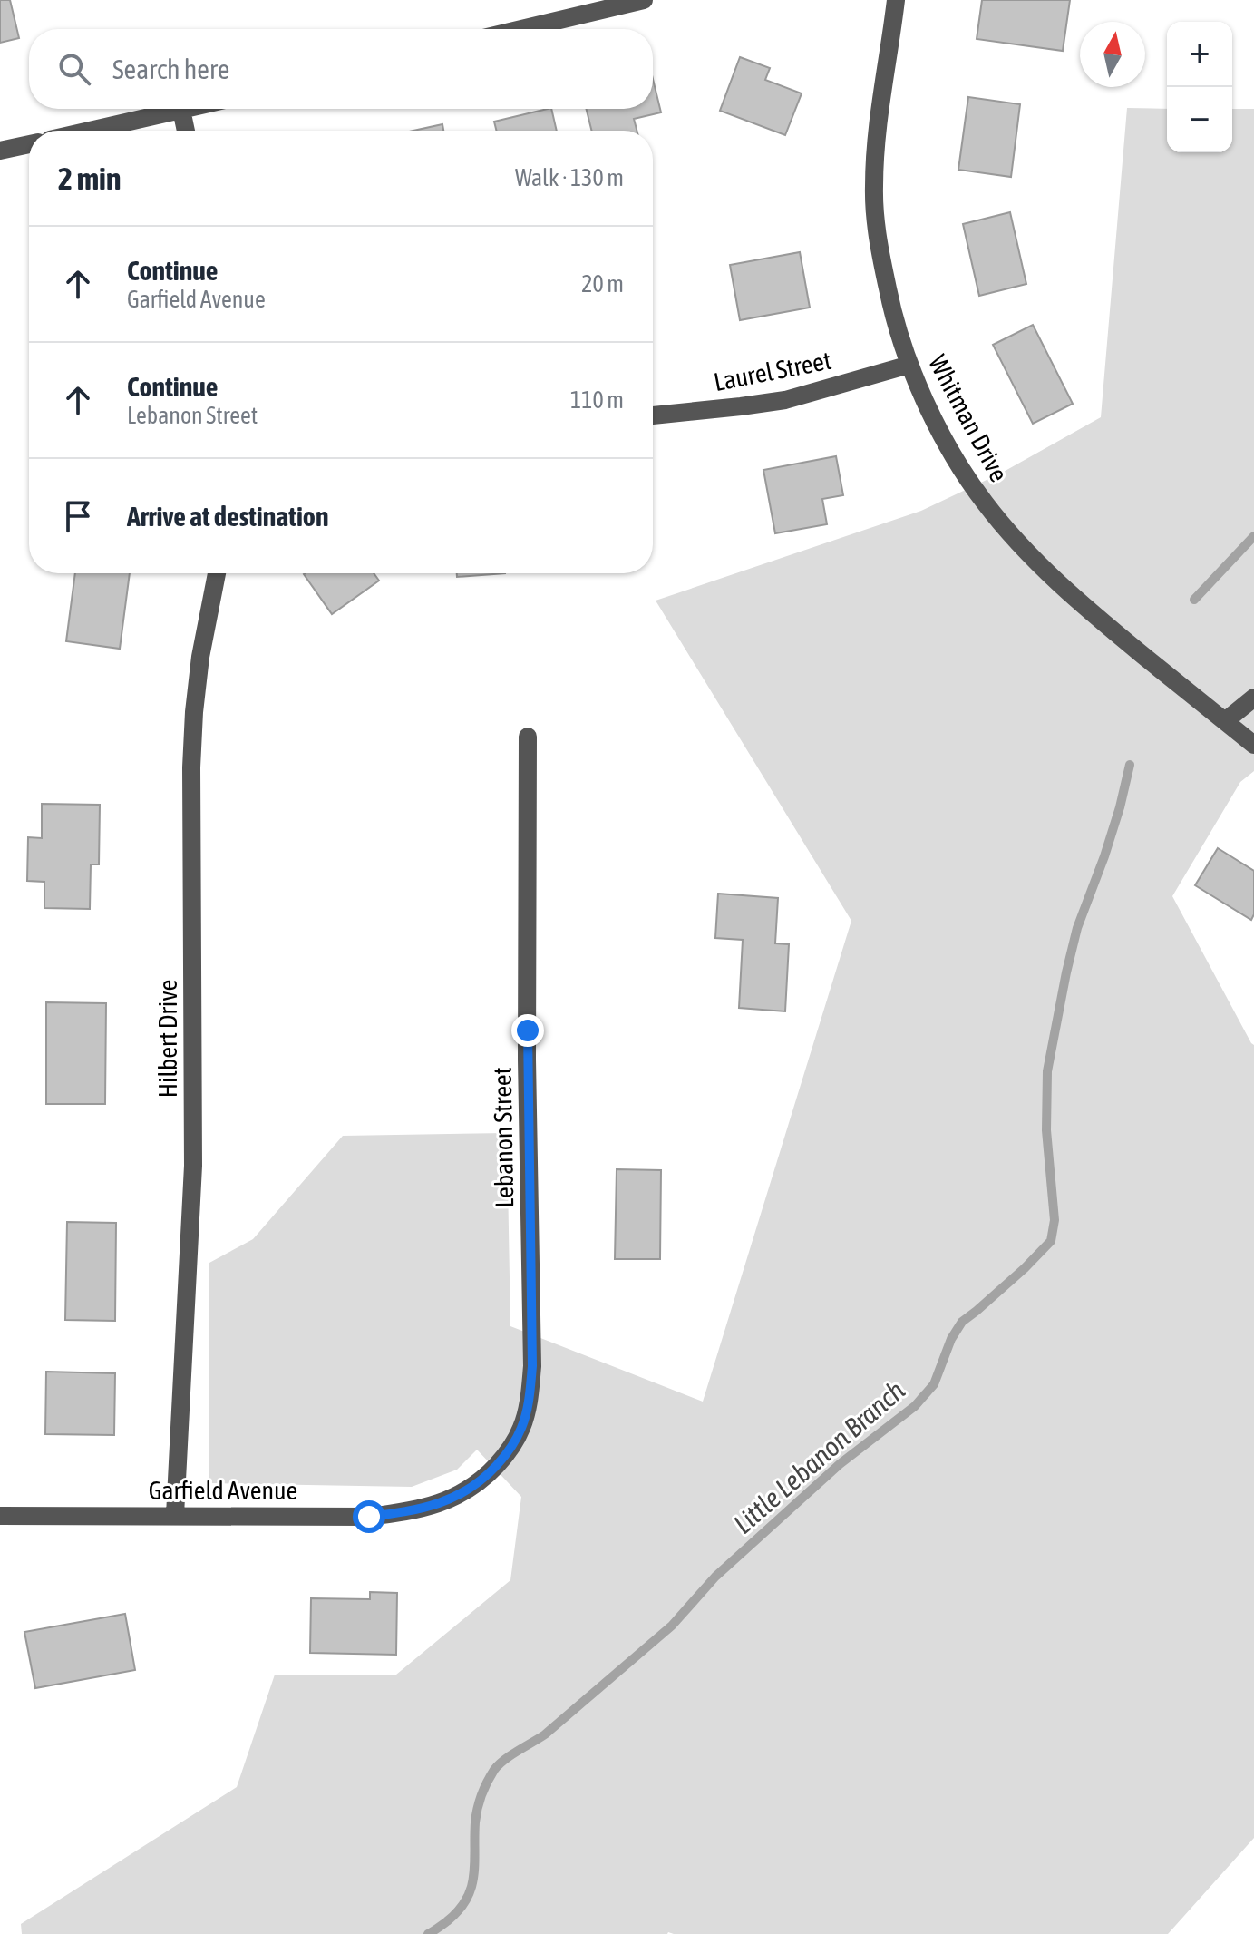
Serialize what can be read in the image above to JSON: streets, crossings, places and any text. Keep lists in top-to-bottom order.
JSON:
{
  "streets": {
    "street": [
      "Laurel Street",
      "Whitman Drive",
      "Hilbert Drive",
      "Lebanon Street",
      "Garfield Avenue"
    ]
  },
  "crossings": [
    ["Laurel Street", "Whitman Drive"],
    ["Hilbert Drive", "Garfield Avenue"],
    ["Lebanon Street", "Garfield Avenue"]
  ],
  "water": ["Little Lebanon Branch"],
  "north": "top",
  "page": {
    "map_buttons": ["+", "−"],
    "search": "Search here",
    "heading": ["2 min", "Walk · 130 m"],
    "list": [
      ["Continue", "Garfield Avenue", "20 m"],
      ["Continue", "Lebanon Street", "110 m"],
      "Arrive at destination"
    ]
  }
}
